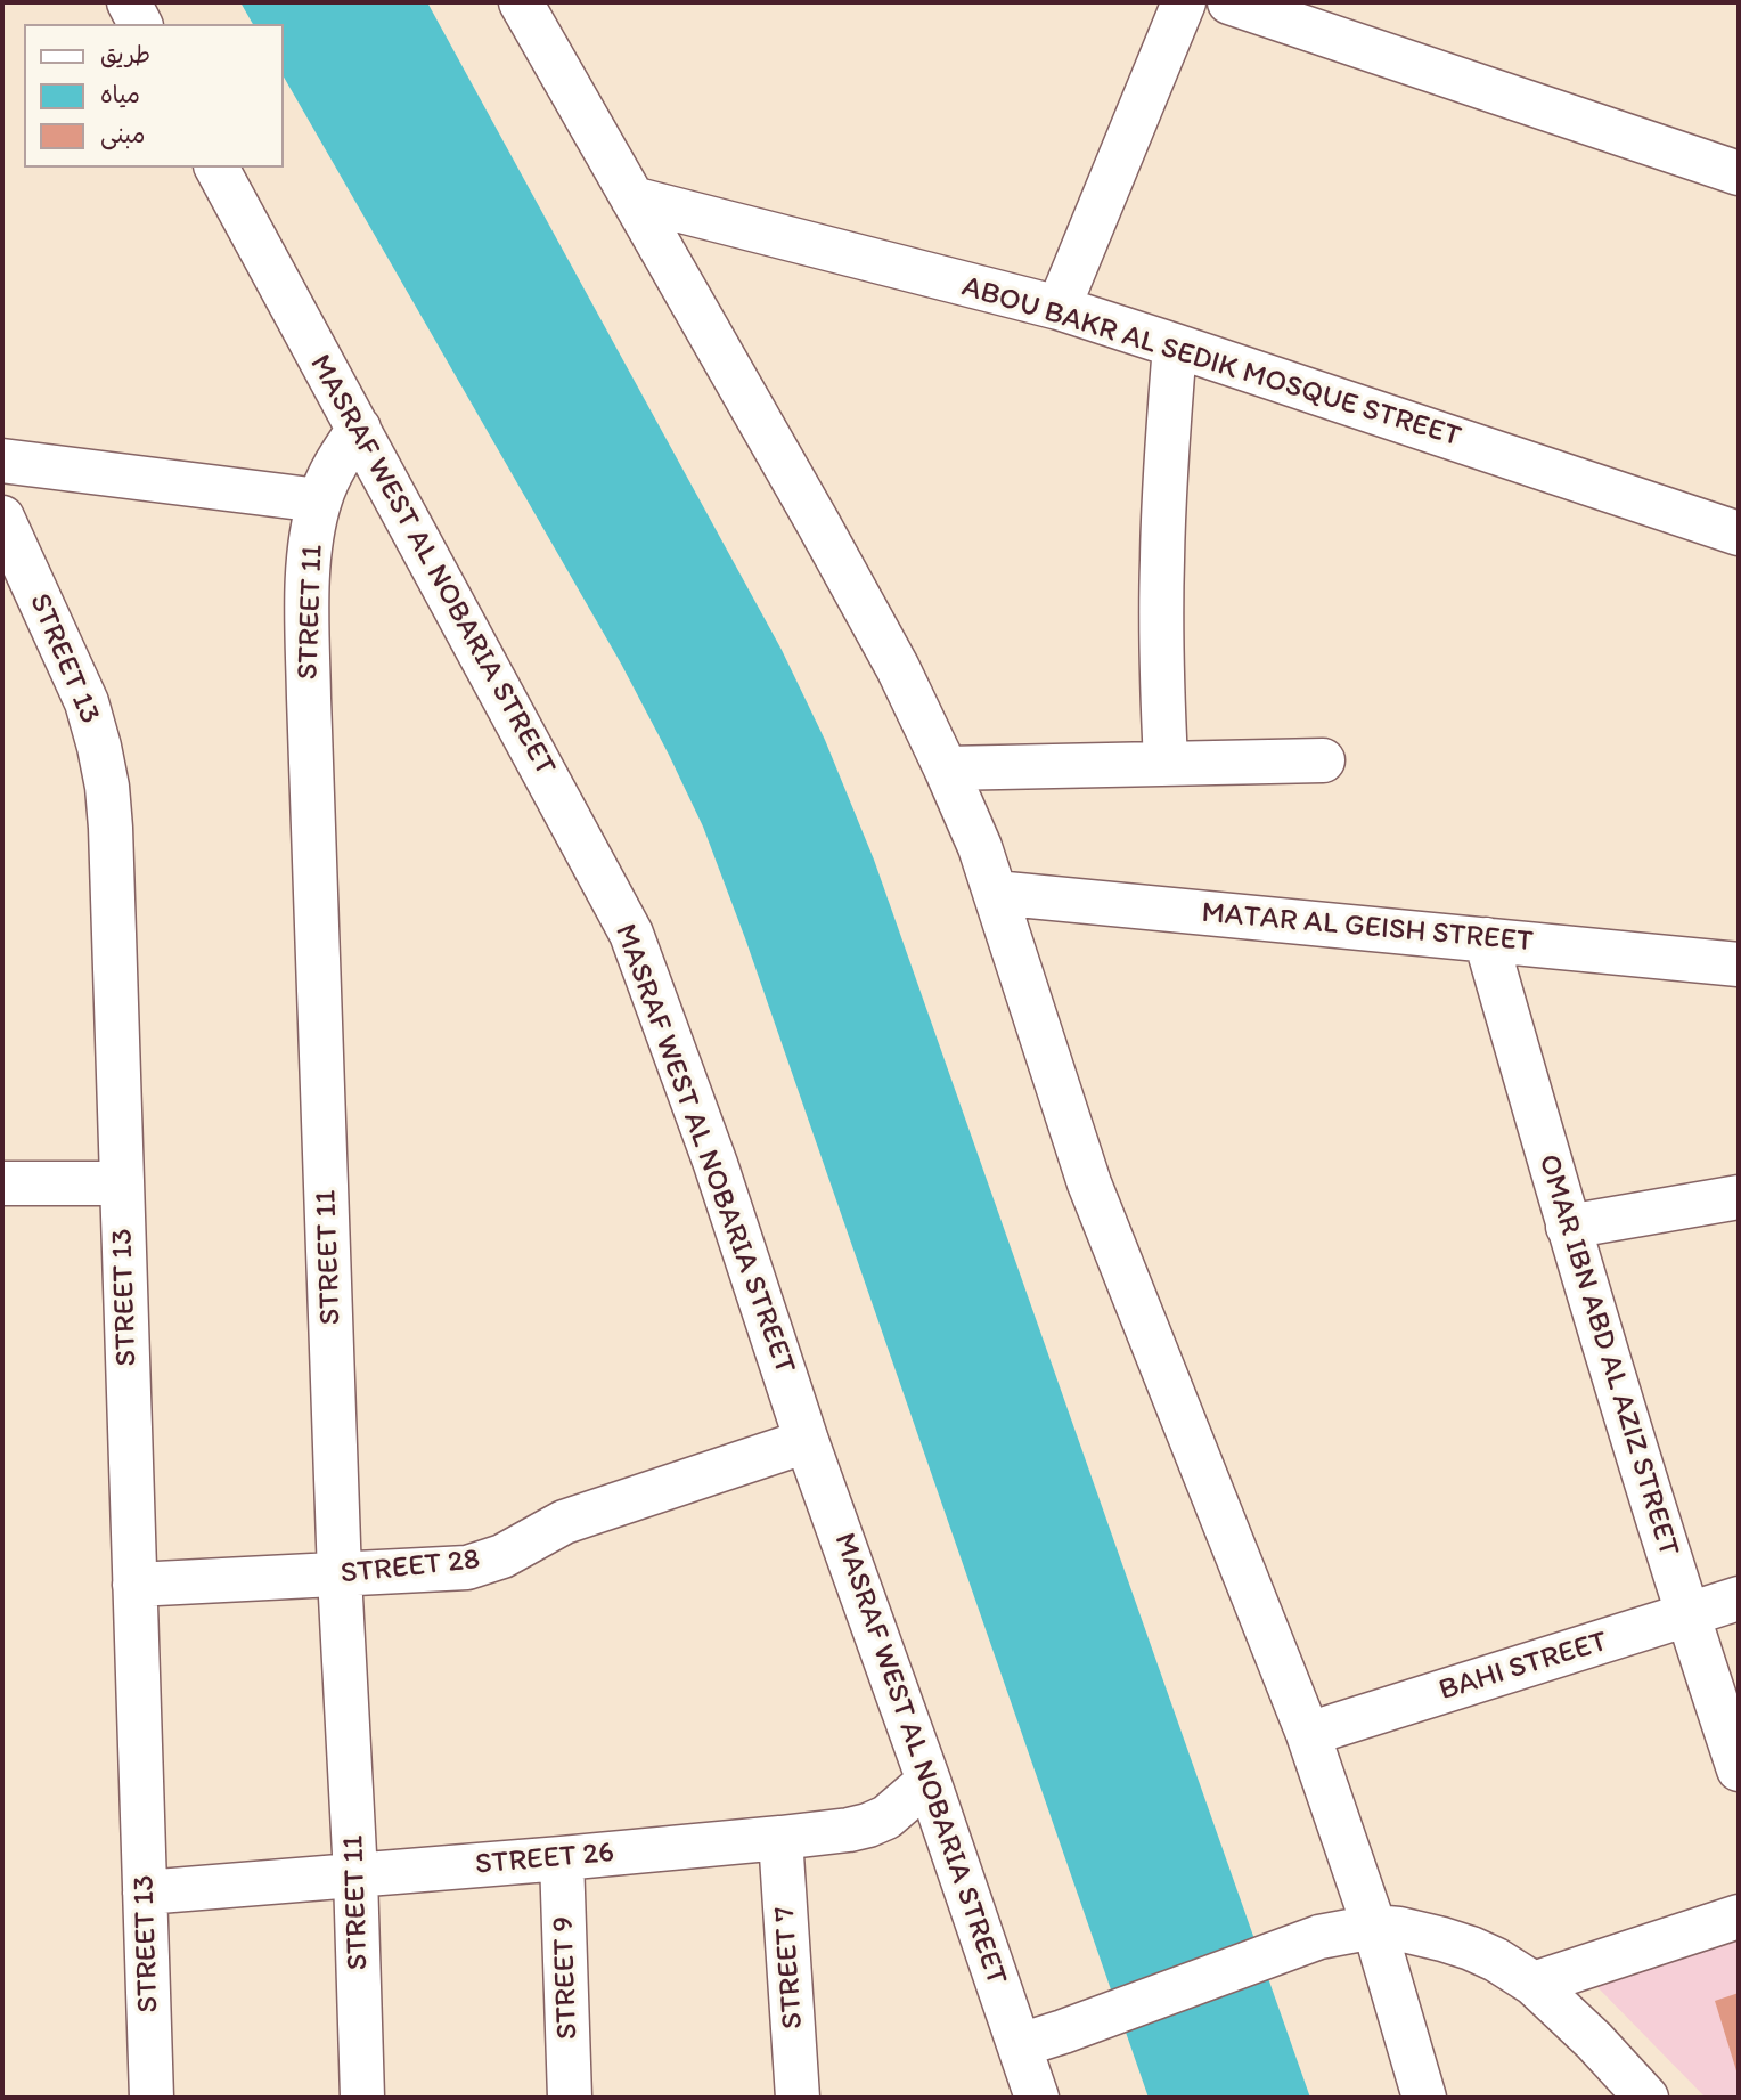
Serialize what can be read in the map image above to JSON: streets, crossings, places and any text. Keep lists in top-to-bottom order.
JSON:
{
  "streets": {
    "street": [
      "ABOU BAKR AL SEDIK MOSQUE STREET",
      "MASRAF WEST AL NOBARIA STREET",
      "STREET 11",
      "STREET 13",
      "MATAR AL GEISH STREET",
      "OMAR IBN ABD AL AZIZ STREET",
      "STREET 28",
      "BAHI STREET",
      "STREET 26",
      "STREET 7",
      "STREET 9"
    ]
  },
  "crossings": [
    ["MASRAF WEST AL NOBARIA STREET", "STREET 11"],
    ["MASRAF WEST AL NOBARIA STREET", "STREET 28"],
    ["MASRAF WEST AL NOBARIA STREET", "STREET 26"],
    ["STREET 11", "STREET 28"],
    ["STREET 11", "STREET 26"],
    ["STREET 13", "STREET 28"],
    ["STREET 13", "STREET 26"],
    ["MATAR AL GEISH STREET", "OMAR IBN ABD AL AZIZ STREET"],
    ["OMAR IBN ABD AL AZIZ STREET", "BAHI STREET"],
    ["STREET 26", "STREET 7"],
    ["STREET 26", "STREET 9"]
  ],
  "legend": ["طريق", "مياه", "مبنى"]
}
